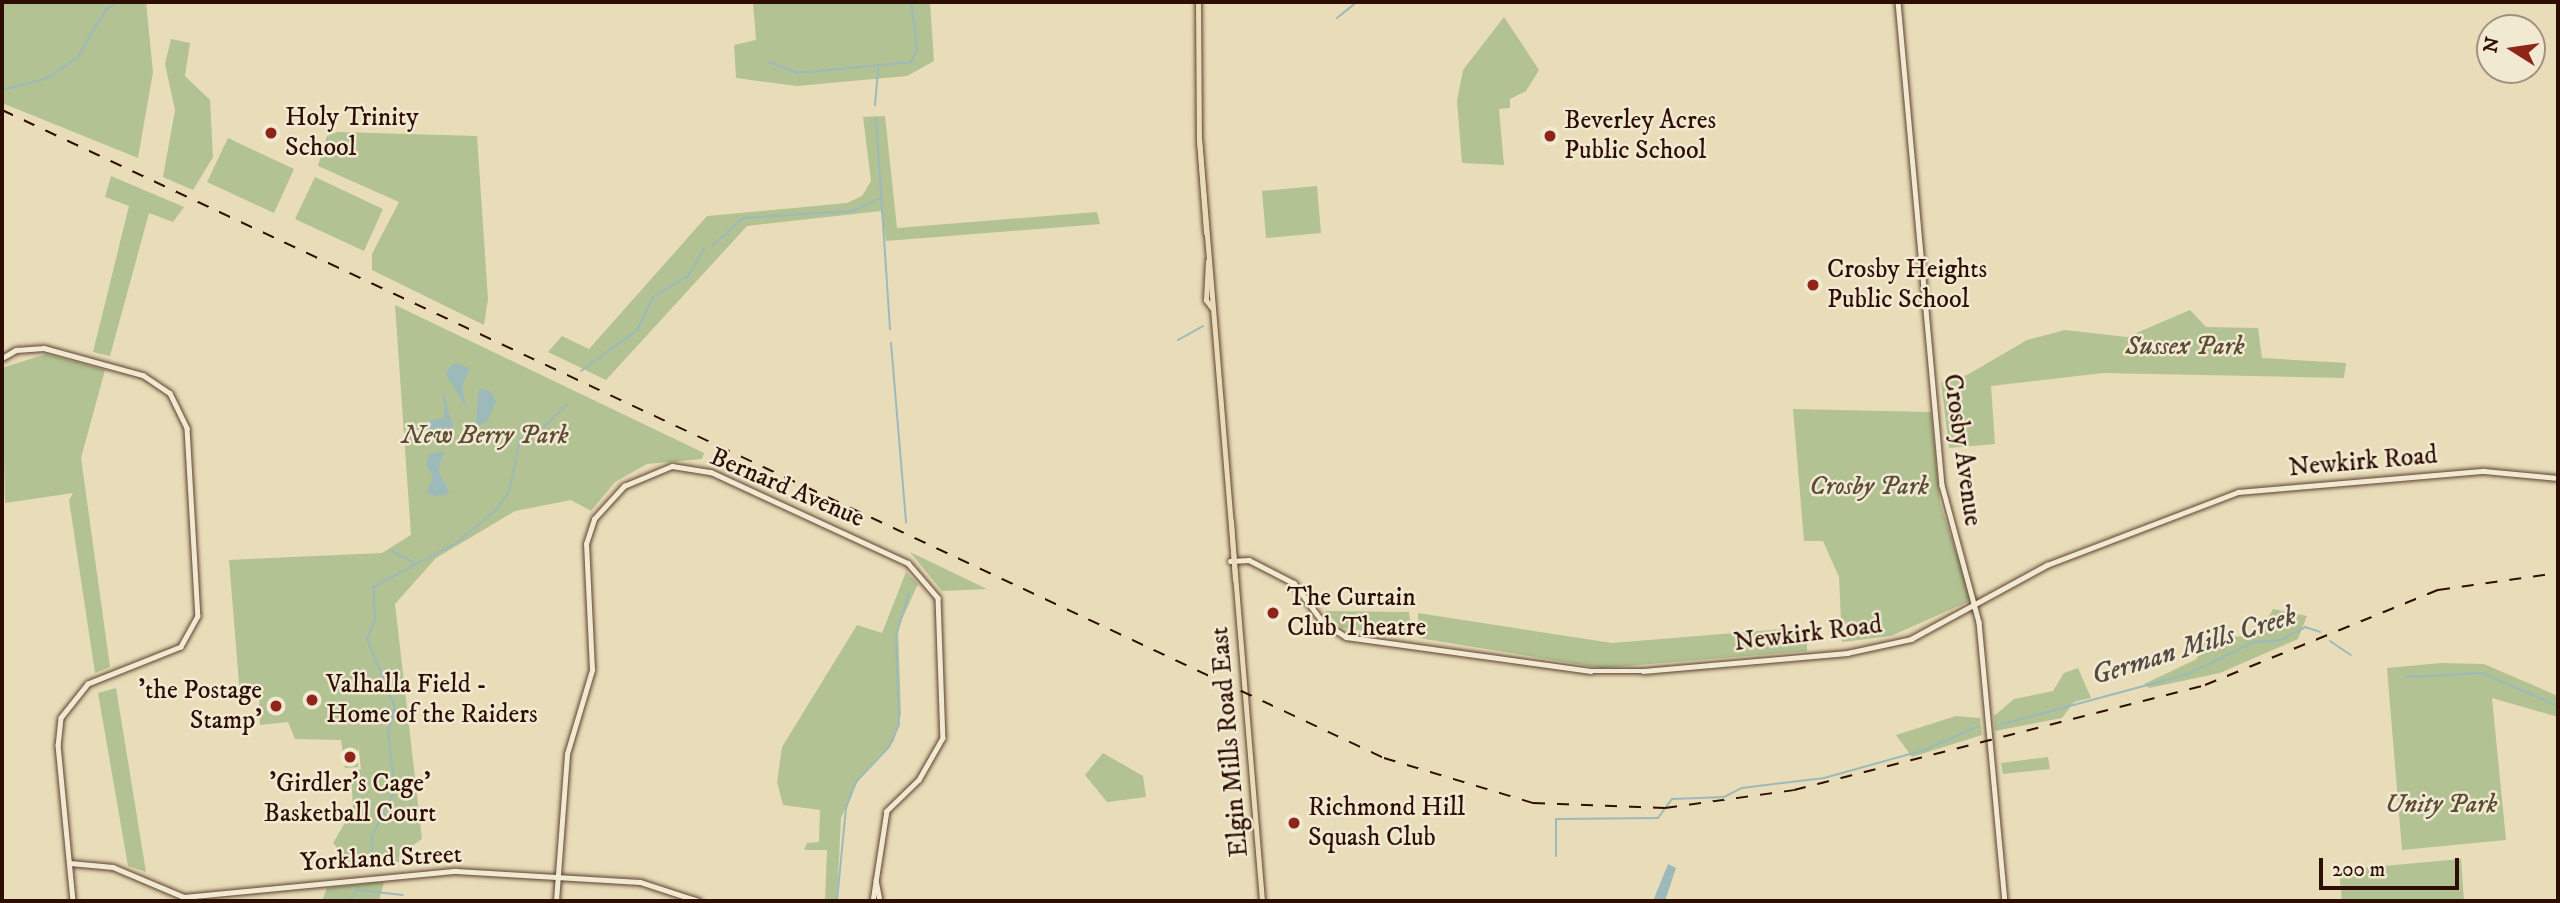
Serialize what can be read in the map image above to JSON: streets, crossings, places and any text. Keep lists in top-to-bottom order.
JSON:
{
  "streets": {
    "main road": ["Elgin Mills Road East"],
    "street": [
      "Crosby Avenue",
      "Newkirk Road",
      "Bernard Avenue",
      "Yorkland Street"
    ]
  },
  "crossings": [
    ["Crosby Avenue", "Newkirk Road"],
    ["Newkirk Road", "Elgin Mills Road East"],
    ["Bernard Avenue", "Yorkland Street"]
  ],
  "water": ["German Mills Creek"],
  "parks": [
    "Sussex Park",
    "New Berry Park",
    "Crosby Park",
    "Unity Park"
  ],
  "places": [
    "Holy Trinity School",
    "Beverley Acres Public School",
    "Crosby Heights Public School",
    "The Curtain Club Theatre",
    "Valhalla Field - Home of the Raiders",
    "'the Postage Stamp'",
    "'Girdler's Cage' Basketball Court",
    "Richmond Hill Squash Club"
  ],
  "scale_bar": "200 m",
  "north": "left"
}
